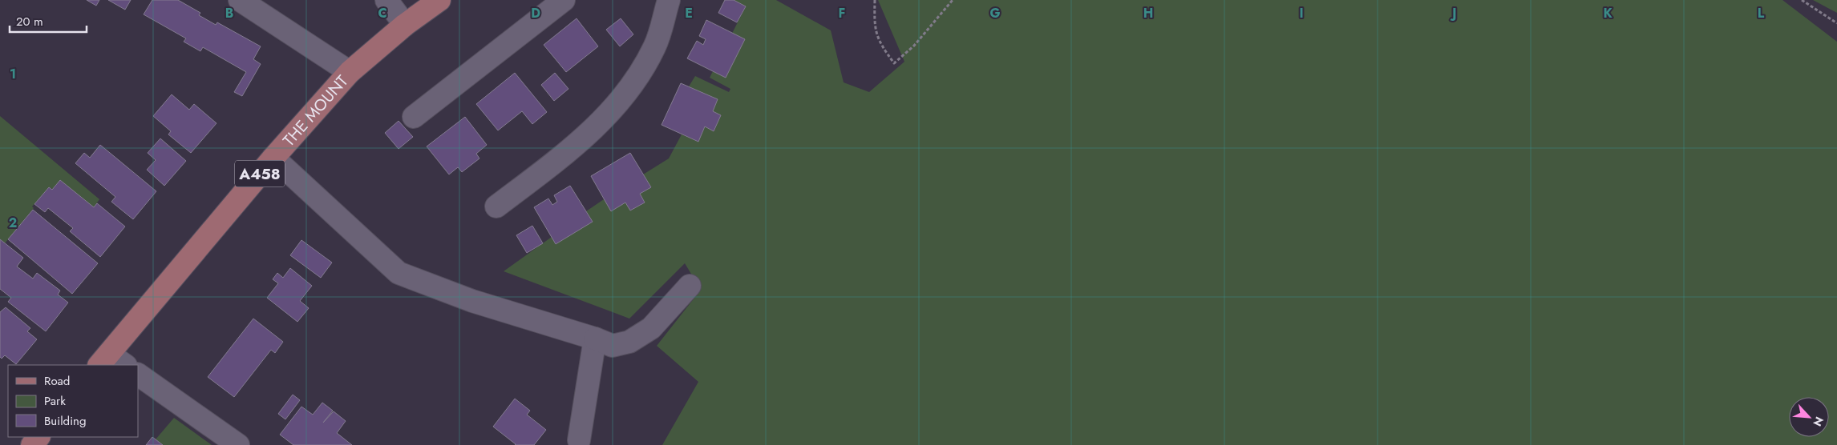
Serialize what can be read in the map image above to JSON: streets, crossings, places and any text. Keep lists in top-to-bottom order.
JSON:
{
  "streets": {
    "main road": ["THE MOUNT", "A458"]
  },
  "legend": ["Road", "Park", "Building"],
  "scale_bar": "20 m",
  "north": "bottom right",
  "grid": {
    "columns": [
      "B",
      "C",
      "D",
      "E",
      "F",
      "G",
      "H",
      "I",
      "J",
      "K",
      "L"
    ],
    "rows": ["1", "2"]
  }
}
